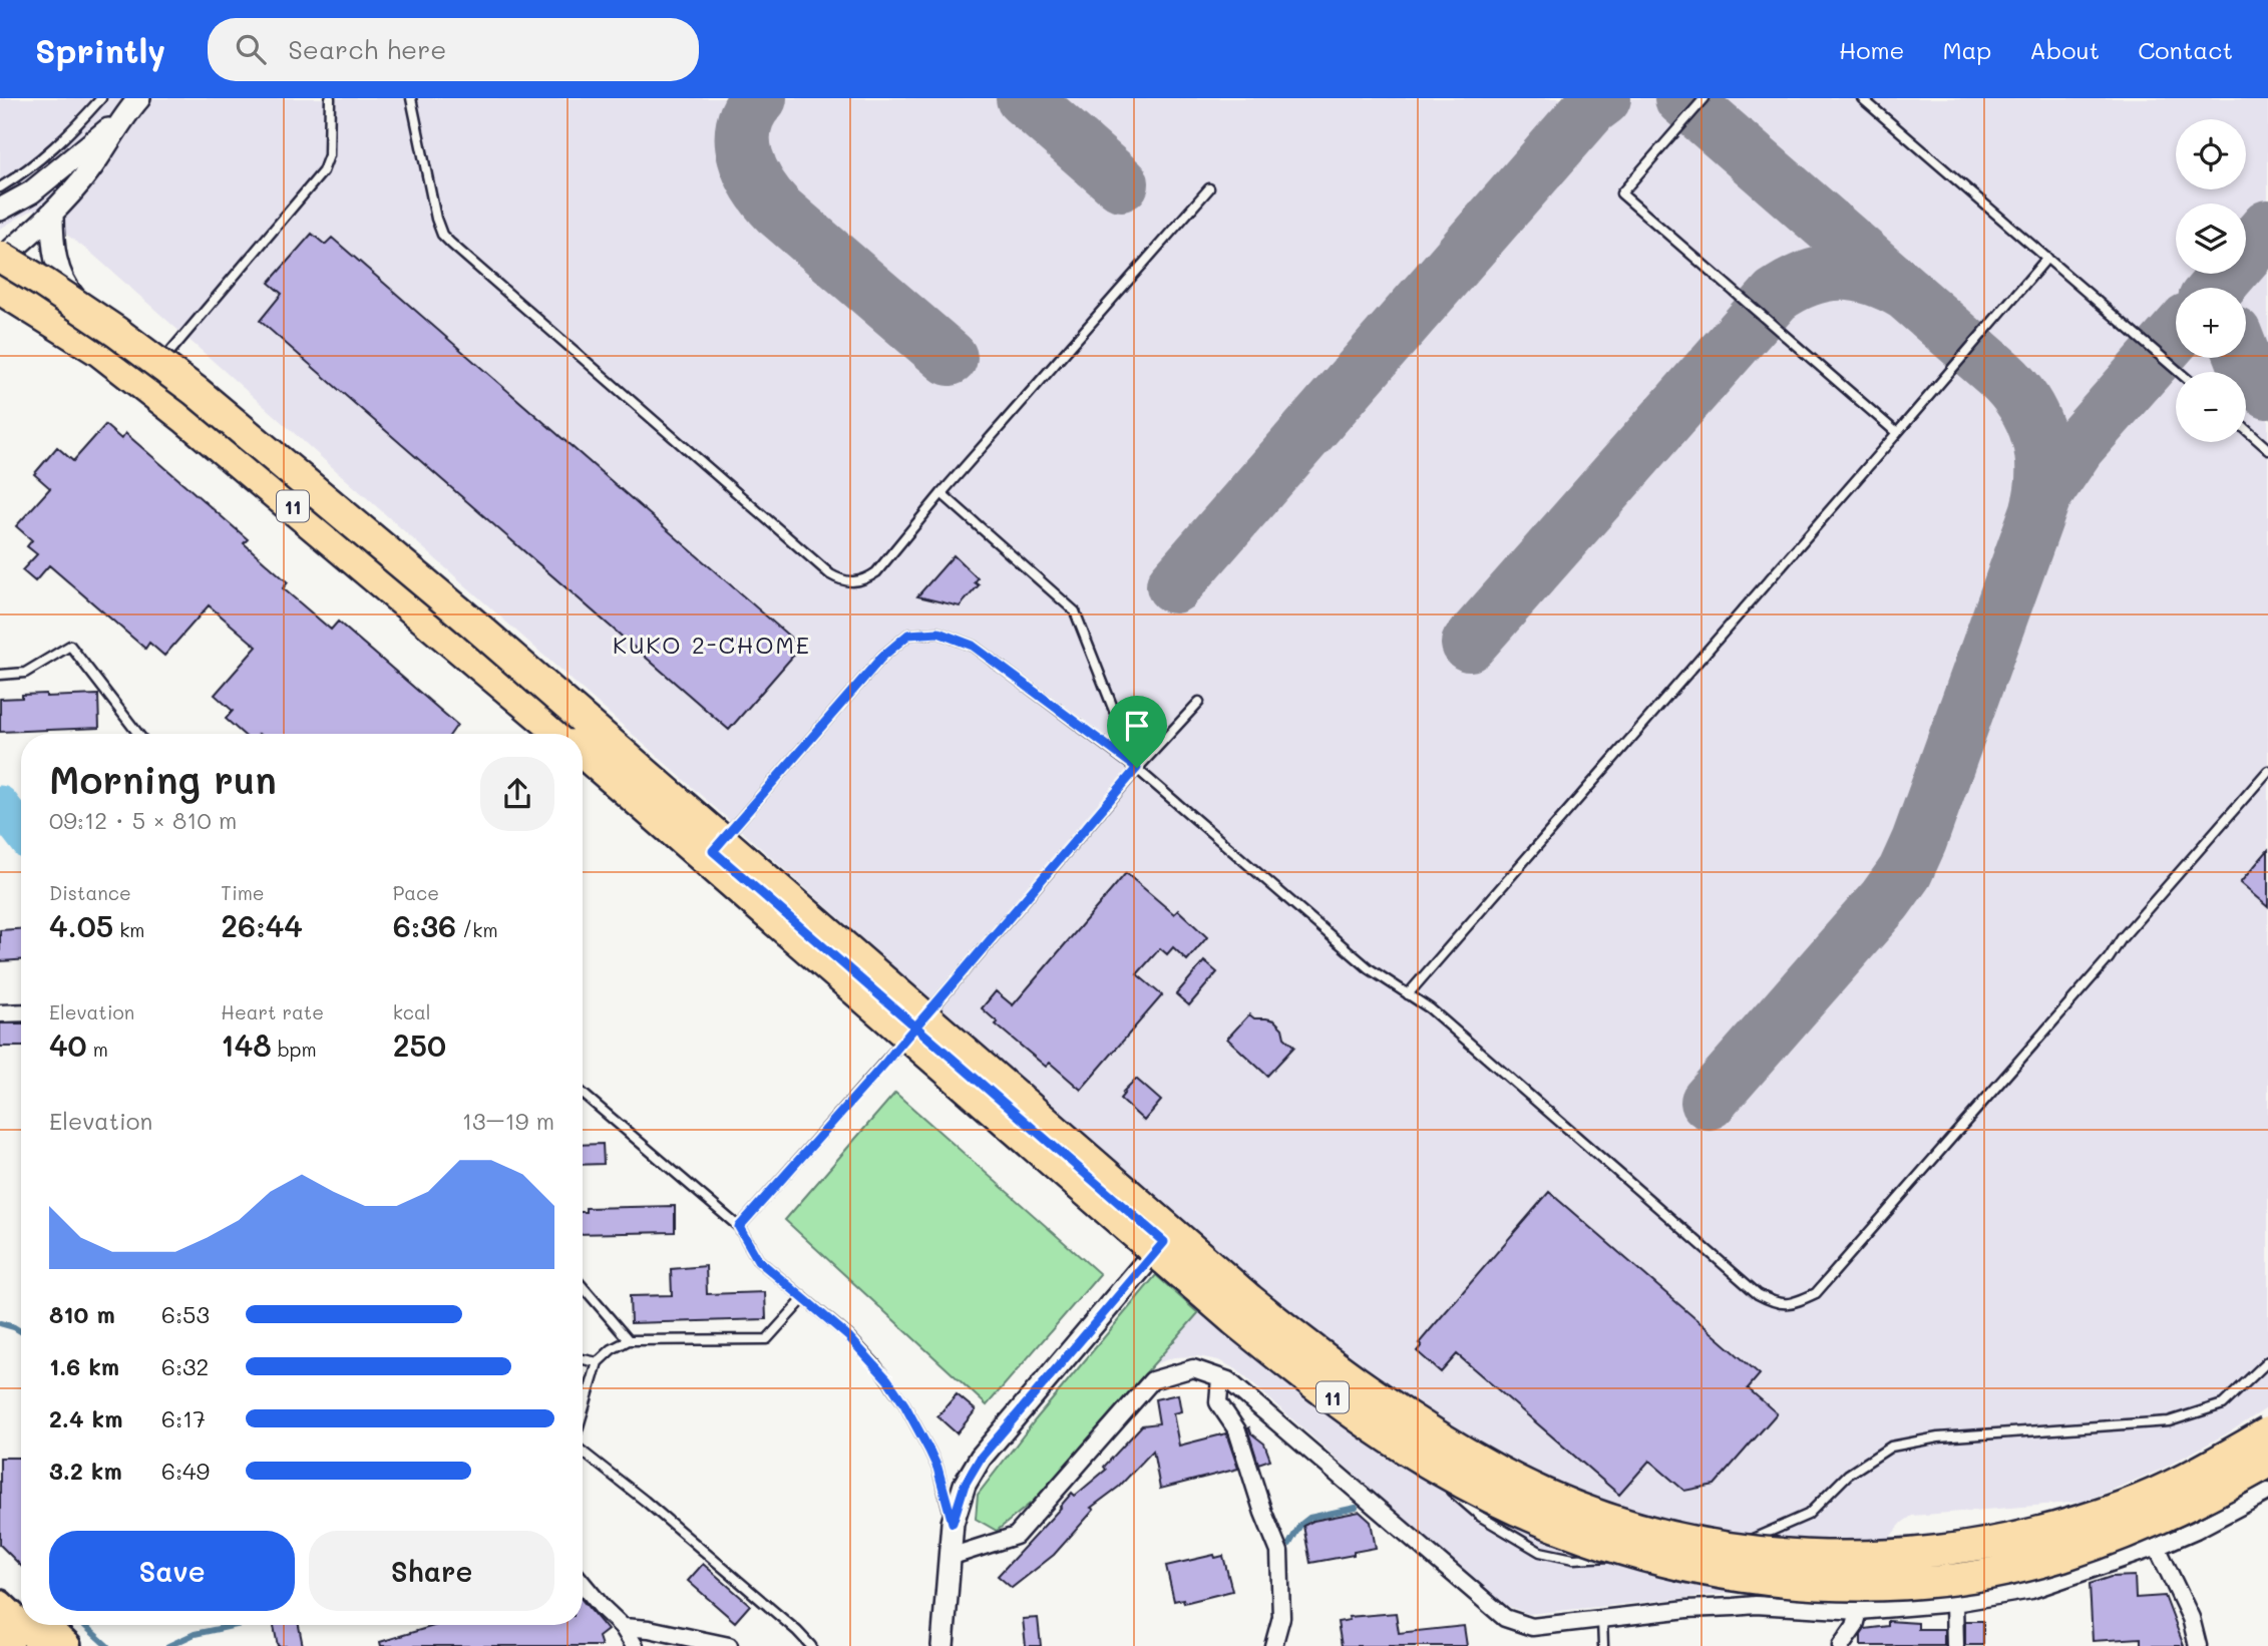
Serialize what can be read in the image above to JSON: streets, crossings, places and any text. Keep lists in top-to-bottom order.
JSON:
{
  "streets": {
    "highway": ["11"]
  },
  "districts": ["KUKO 2-CHOME"],
  "page": {
    "header": "Sprintly",
    "search": "Search here",
    "nav": [
      "Home",
      "Map",
      "About",
      "Contact"
    ],
    "map_buttons": ["+", "−"],
    "heading": ["Morning run", "09:12 · 5 × 810 m"],
    "stats": [
      ["Distance", "4.05 km"],
      ["Time", "26:44"],
      ["Pace", "6:36 /km"],
      ["Elevation", "40 m"],
      ["Heart rate", "148 bpm"],
      ["kcal", "250"]
    ],
    "chart": ["Elevation", "13–19 m"],
    "list": [
      {
        "name": "810 m",
        "note": "6:53"
      },
      {
        "name": "1.6 km",
        "note": "6:32"
      },
      {
        "name": "2.4 km",
        "note": "6:17"
      },
      {
        "name": "3.2 km",
        "note": "6:49"
      }
    ],
    "buttons": ["Save", "Share"]
  }
}
